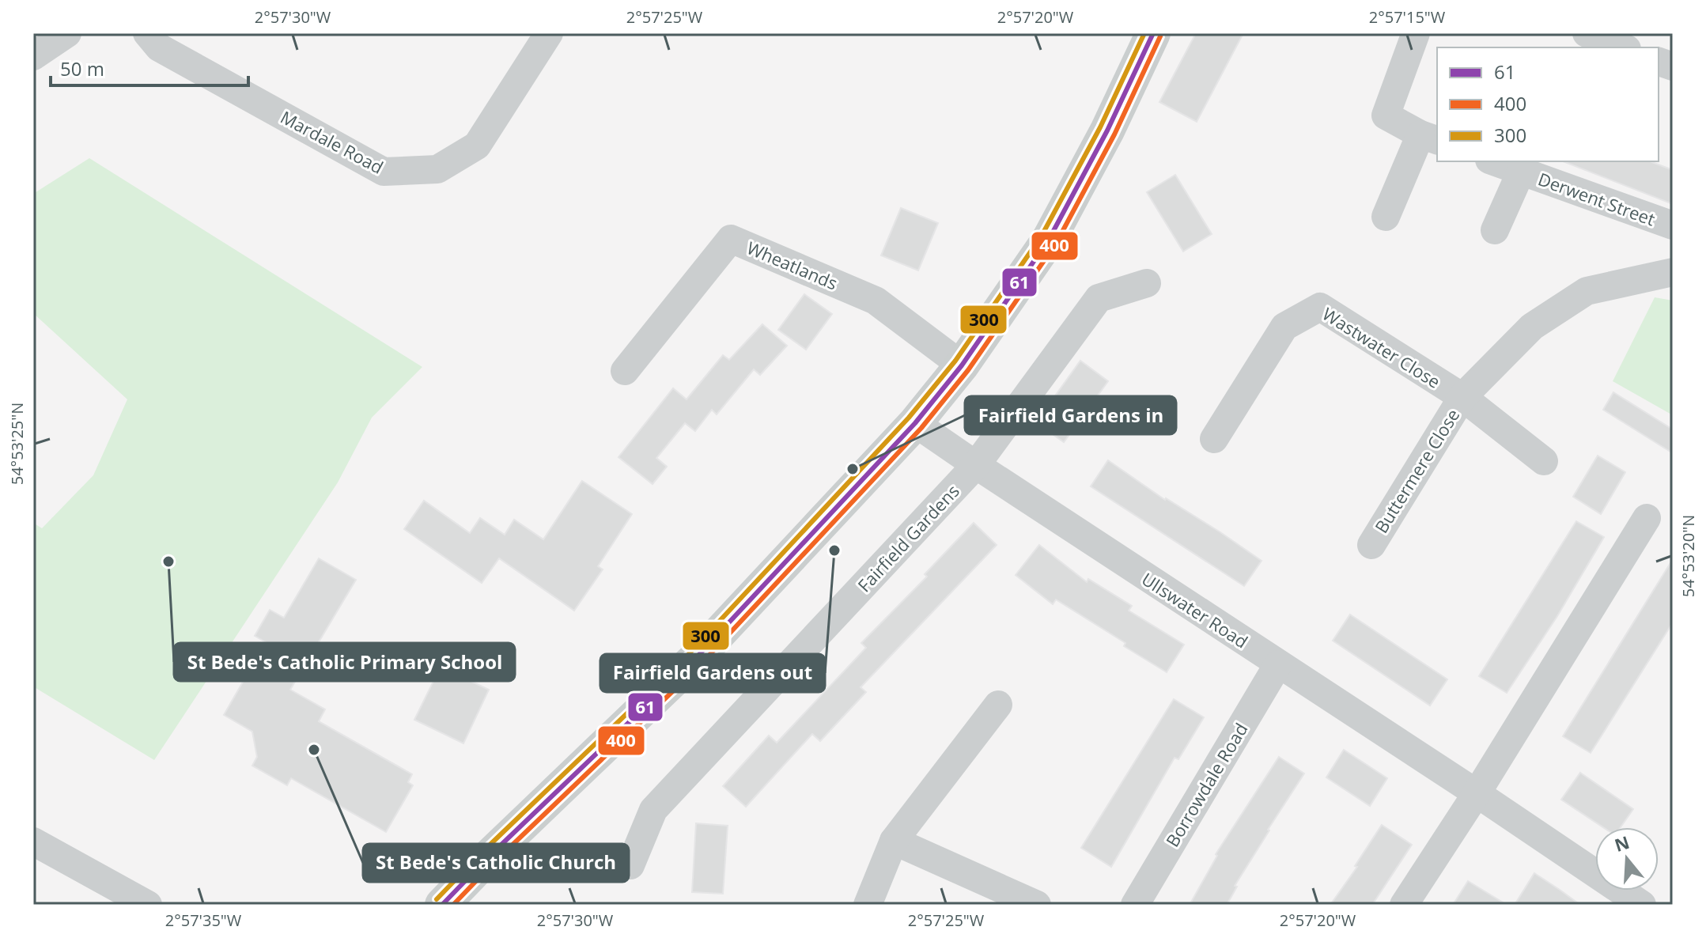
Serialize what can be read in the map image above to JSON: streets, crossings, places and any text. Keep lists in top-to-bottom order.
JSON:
{
  "streets": {
    "street": [
      "Mardale Road",
      "Derwent Street",
      "Wheatlands",
      "Wastwater Close",
      "Buttermere Close",
      "Fairfield Gardens",
      "Ullswater Road",
      "Borrowdale Road"
    ]
  },
  "crossings": [
    ["Wastwater Close", "Buttermere Close"],
    ["Fairfield Gardens", "Ullswater Road"],
    ["Ullswater Road", "Borrowdale Road"]
  ],
  "places": [
    "Fairfield Gardens in",
    "Fairfield Gardens out",
    "St Bede's Catholic Primary School",
    "St Bede's Catholic Church"
  ],
  "lines": ["transit line 61", "transit line 300", "transit line 400"],
  "legend": ["61", "400", "300"],
  "scale_bar": "50 m",
  "north": "top",
  "coordinates": [
    "2°57'30\"W",
    "2°57'25\"W",
    "2°57'20\"W",
    "2°57'15\"W",
    "54°53'25\"N",
    "54°53'20\"N",
    "2°57'35\"W"
  ]
}
